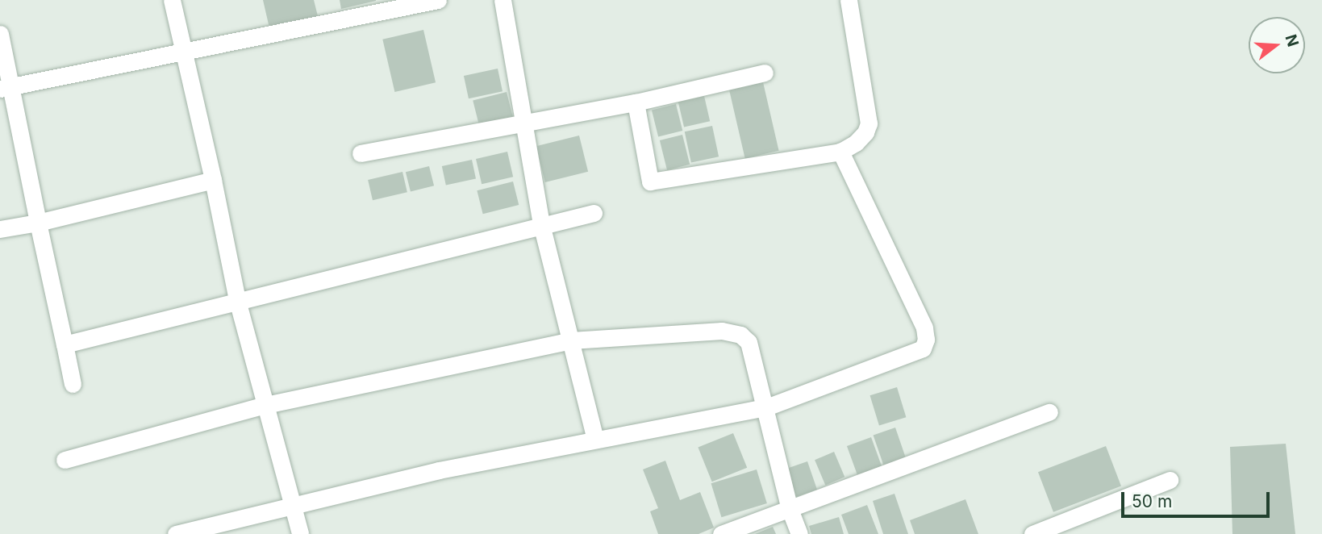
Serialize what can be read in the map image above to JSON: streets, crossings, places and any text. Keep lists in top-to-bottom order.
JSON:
{
  "scale_bar": "50 m",
  "north": "right"
}
